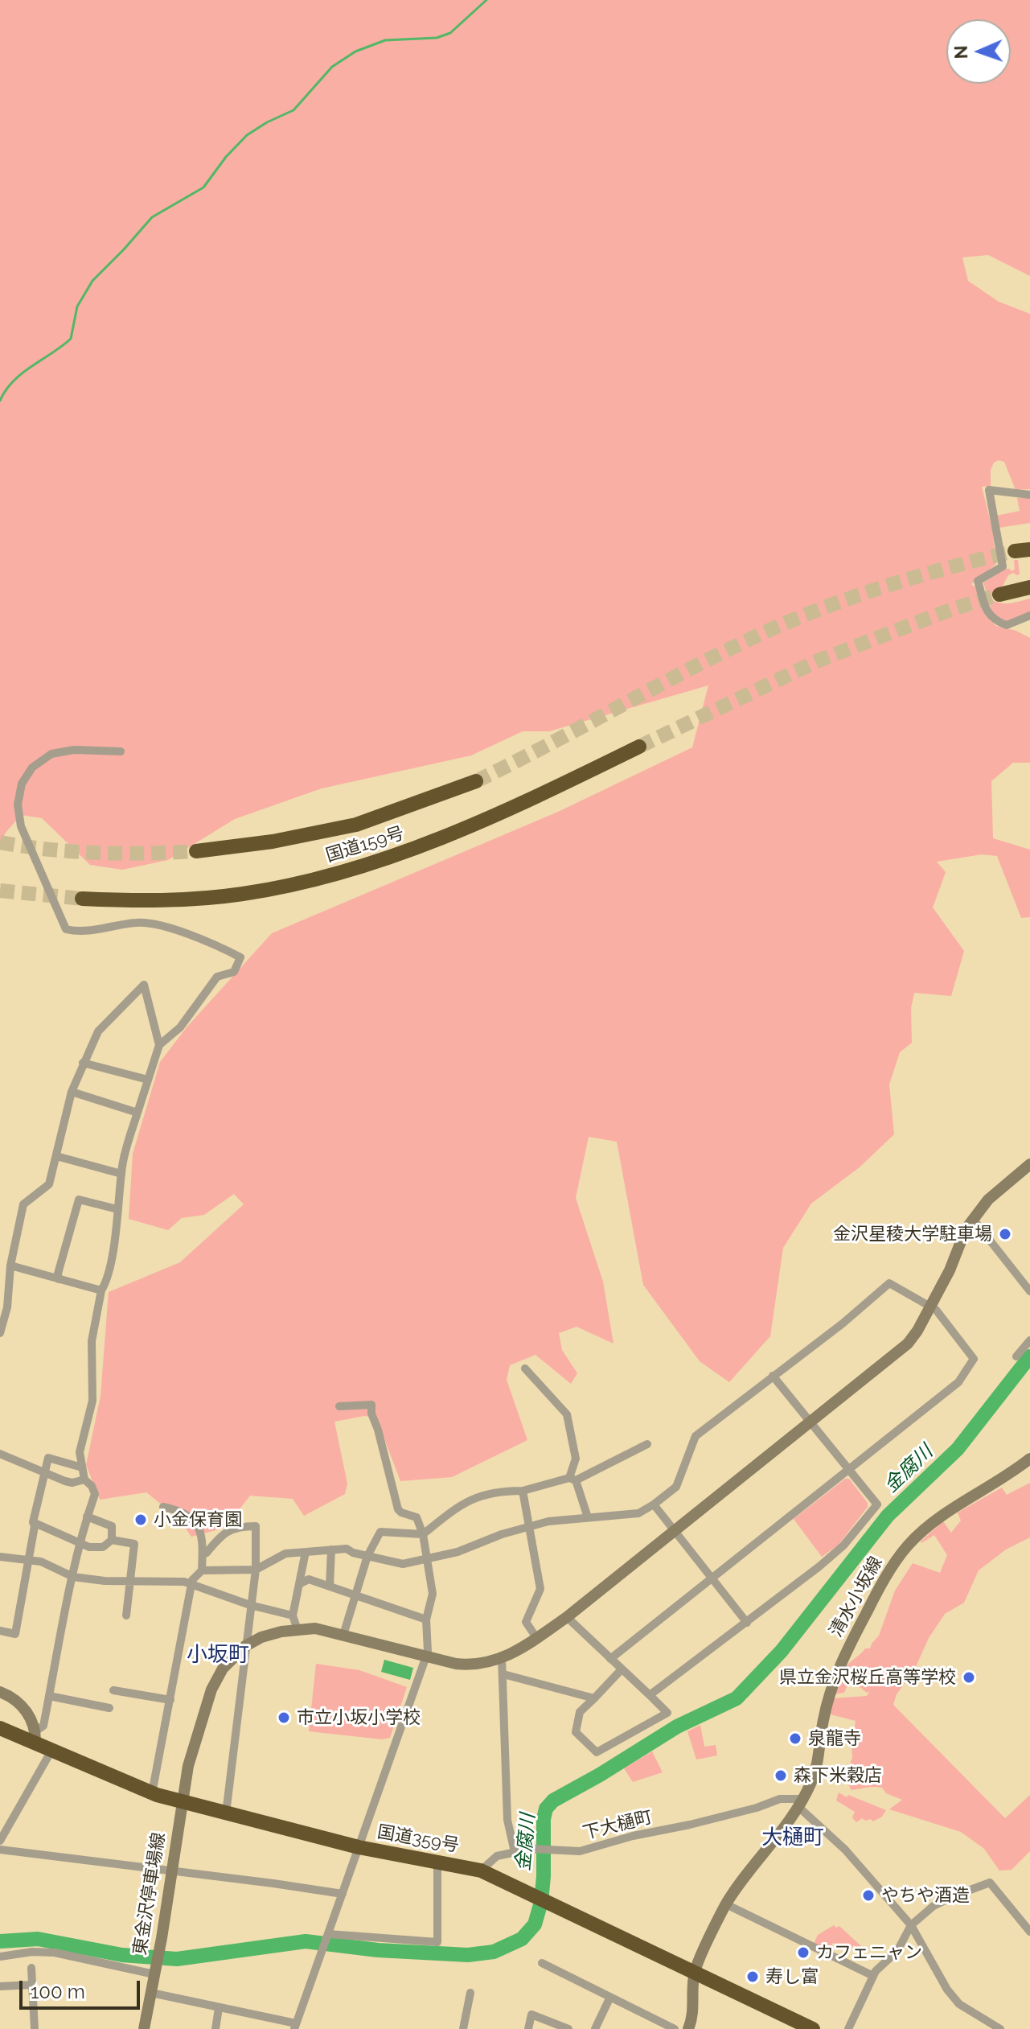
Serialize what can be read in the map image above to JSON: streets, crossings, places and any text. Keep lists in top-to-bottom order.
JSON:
{
  "streets": {
    "highway": ["国道159号", "国道359号"],
    "street": ["清水小坂線", "下大樋町", "東金沢停車場線"]
  },
  "crossings": [
    ["清水小坂線", "下大樋町"],
    ["清水小坂線", "国道359号"],
    ["下大樋町", "国道359号"],
    ["国道359号", "東金沢停車場線"]
  ],
  "districts": ["小坂町", "大樋町"],
  "water": ["金腐川"],
  "places": [
    "金沢星稜大学駐車場",
    "小金保育園",
    "県立金沢桜丘高等学校",
    "市立小坂小学校",
    "泉龍寺",
    "森下米穀店",
    "やちや酒造",
    "カフェニャン",
    "寿し富"
  ],
  "scale_bar": "100 m",
  "north": "left"
}
